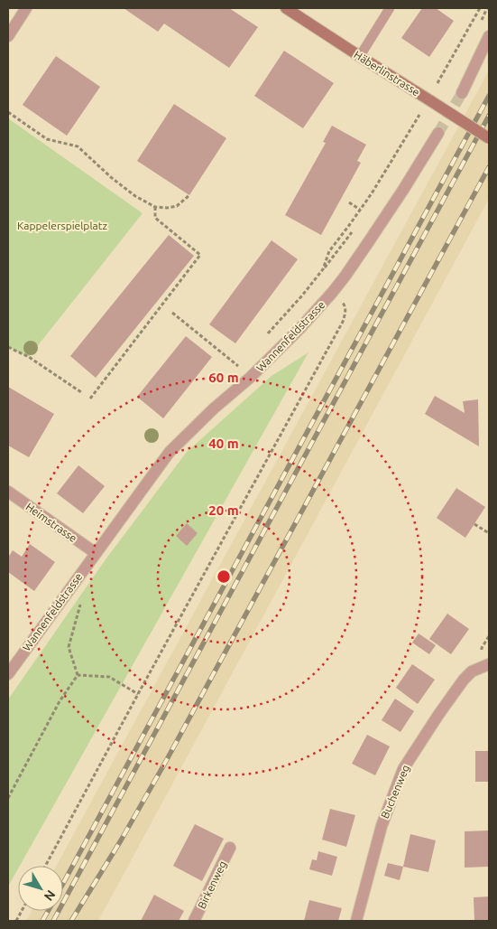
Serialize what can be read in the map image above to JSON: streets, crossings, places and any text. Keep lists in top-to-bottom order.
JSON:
{
  "streets": {
    "street": [
      "Häberlinstrasse",
      "Wannenfeldstrasse",
      "Heimstrasse",
      "Buchenweg",
      "Birkenweg"
    ]
  },
  "crossings": [
    ["Wannenfeldstrasse", "Heimstrasse"]
  ],
  "parks": ["Kappelerspielplatz"],
  "north": "bottom right",
  "rings": ["60 m", "40 m", "20 m"]
}
